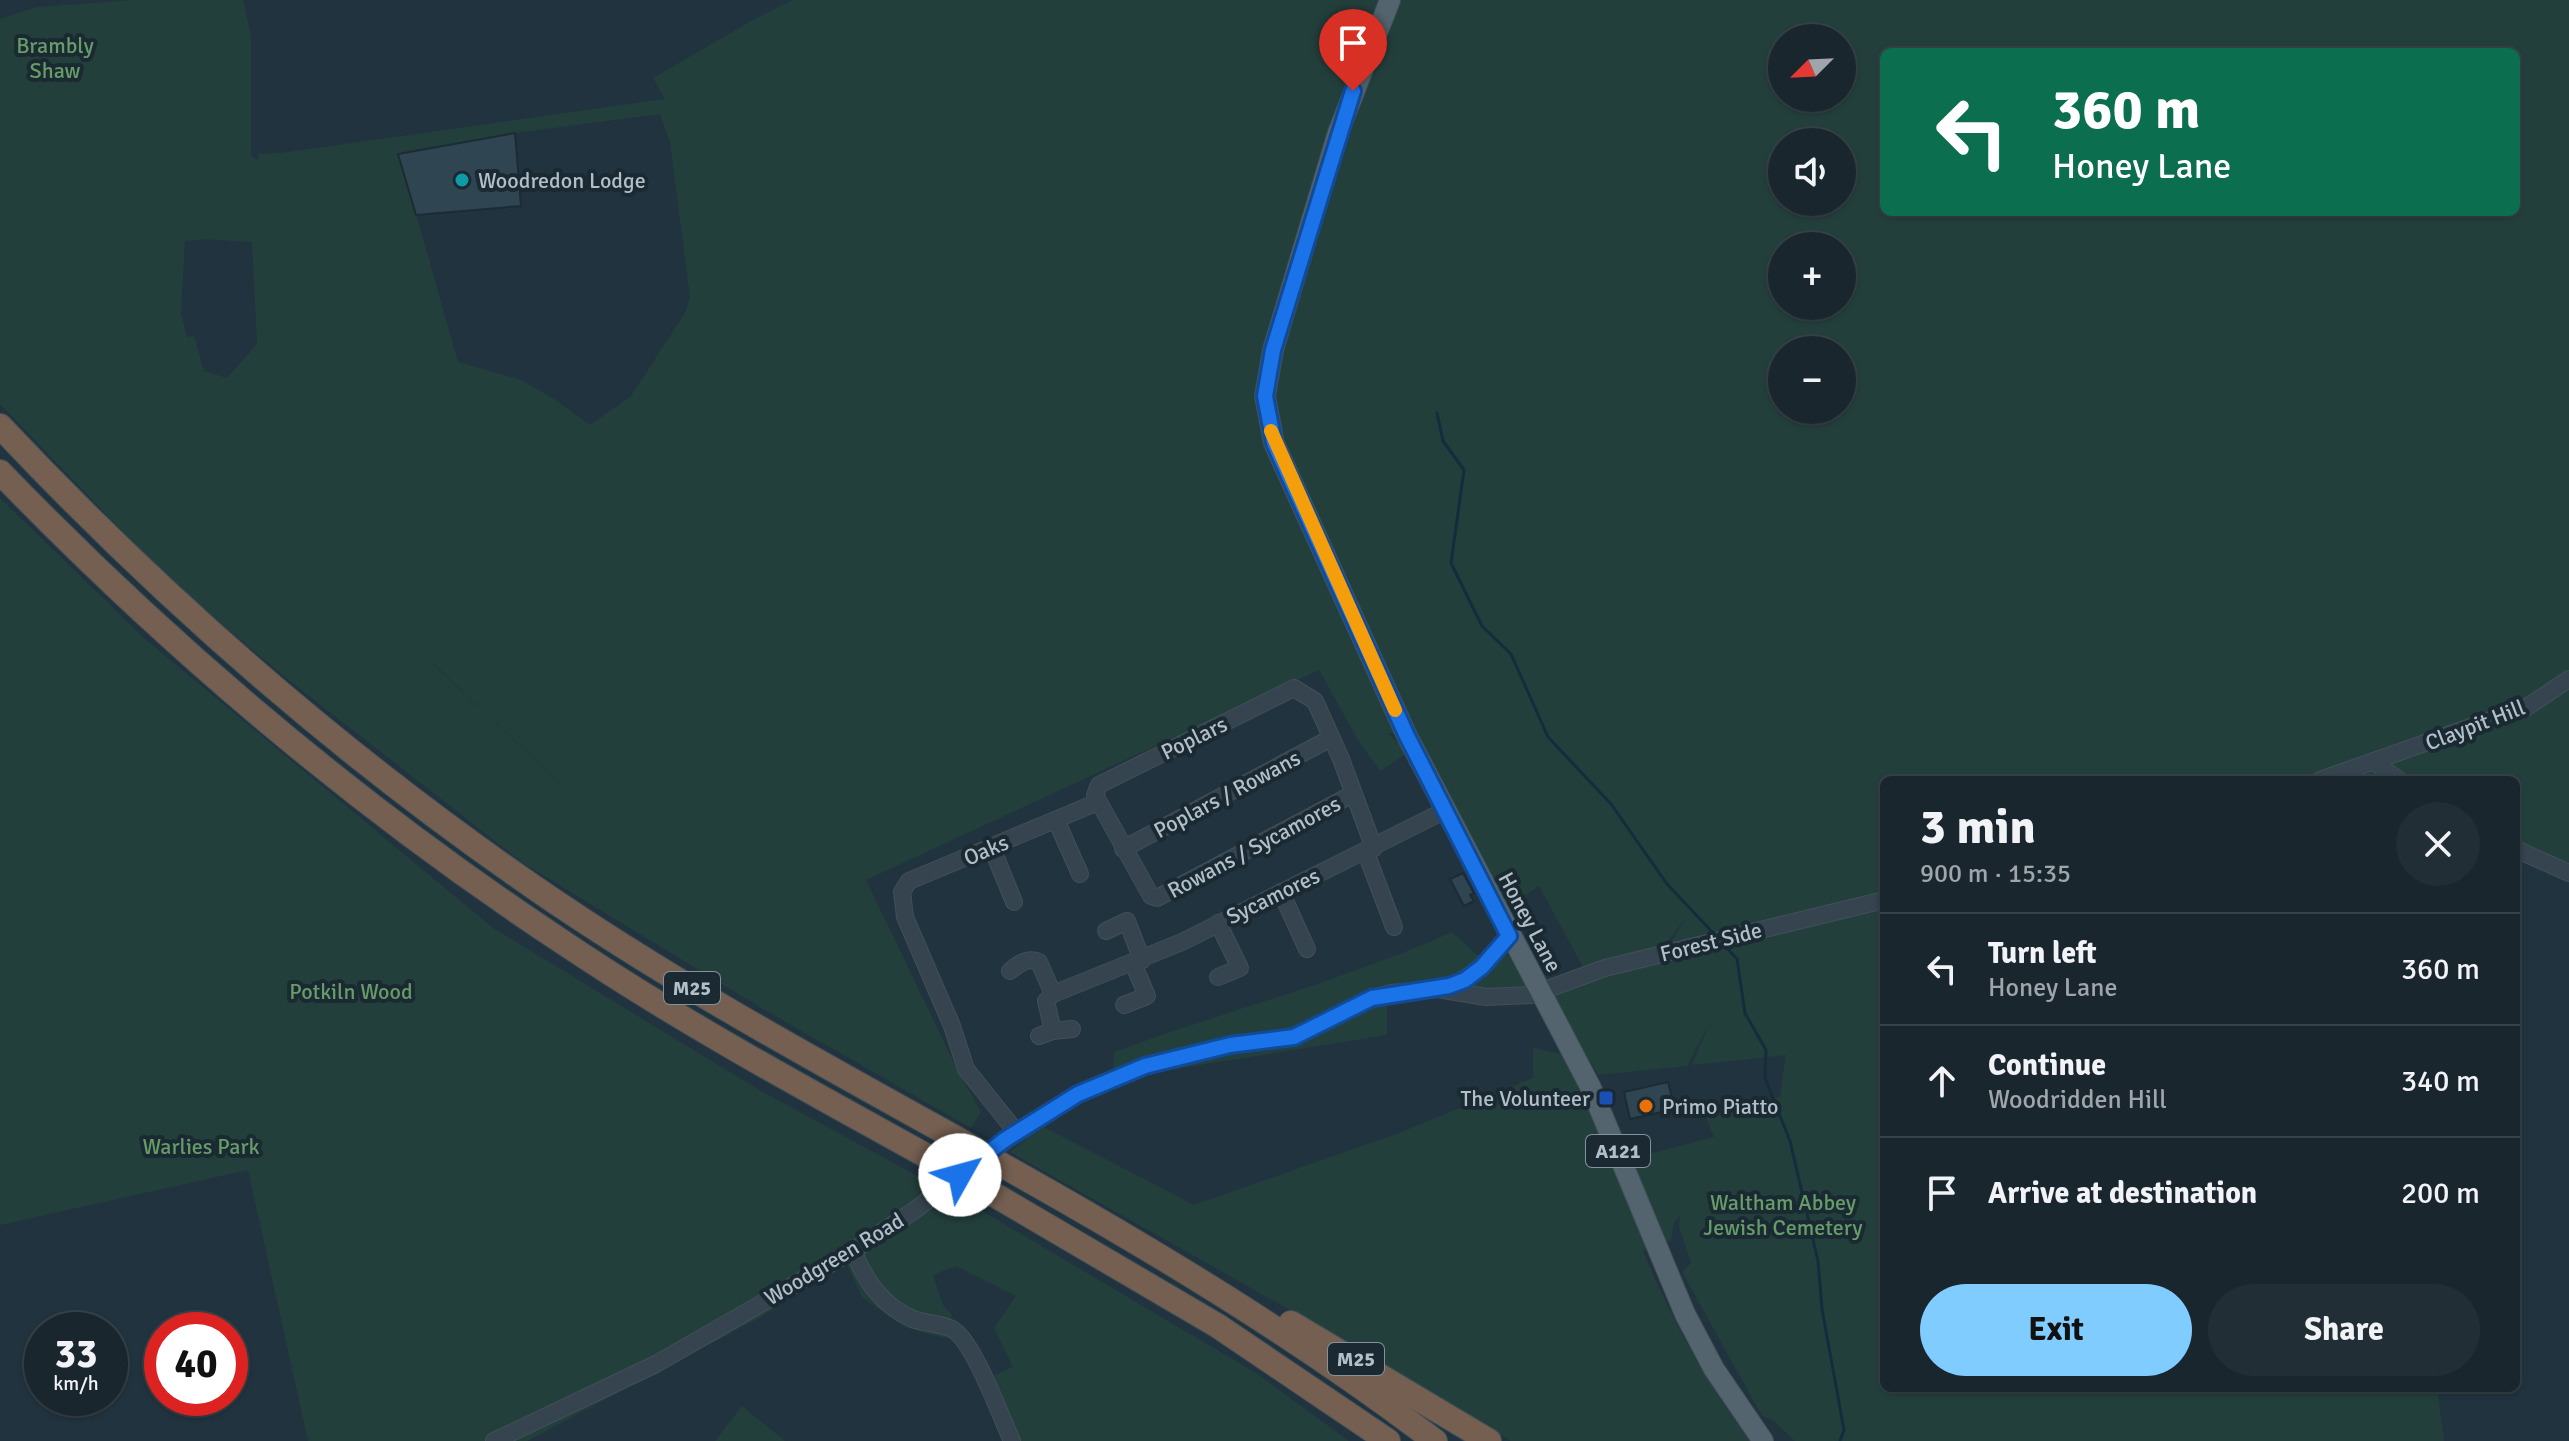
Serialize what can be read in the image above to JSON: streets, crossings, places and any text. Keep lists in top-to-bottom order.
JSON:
{
  "streets": {
    "highway": ["M25"],
    "main road": ["Honey Lane", "A121"],
    "street": [
      "Claypit Hill",
      "Poplars",
      "Poplars / Rowans",
      "Rowans / Sycamores",
      "Oaks",
      "Sycamores",
      "Forest Side",
      "Woodgreen Road"
    ]
  },
  "crossings": [
    ["Poplars", "Poplars / Rowans"],
    ["Poplars", "Oaks"],
    ["Poplars / Rowans", "Rowans / Sycamores"],
    ["Oaks", "Woodgreen Road"],
    ["Sycamores", "Honey Lane"],
    ["Honey Lane", "Forest Side"],
    ["Honey Lane", "Woodgreen Road"],
    ["Forest Side", "Woodgreen Road"]
  ],
  "parks": [
    "Brambly Shaw",
    "Potkiln Wood",
    "Warlies Park",
    "Waltham Abbey Jewish Cemetery"
  ],
  "places": {
    "other": ["Woodredon Lodge", "Primo Piatto"],
    "transit": ["The Volunteer"]
  },
  "north": "bottom left",
  "page": {
    "map_buttons": ["+", "−"],
    "turn": ["360 m", "Honey Lane"],
    "heading": ["3 min", "900 m · 15:35"],
    "list": [
      {
        "name": "Turn left",
        "note": "Honey Lane",
        "value": "360 m"
      },
      {
        "name": "Continue",
        "note": "Woodridden Hill",
        "value": "340 m"
      },
      {
        "name": "Arrive at destination",
        "value": "200 m"
      }
    ],
    "buttons": ["Exit", "Share"],
    "speed": "33 km/h",
    "limit": "40"
  }
}
